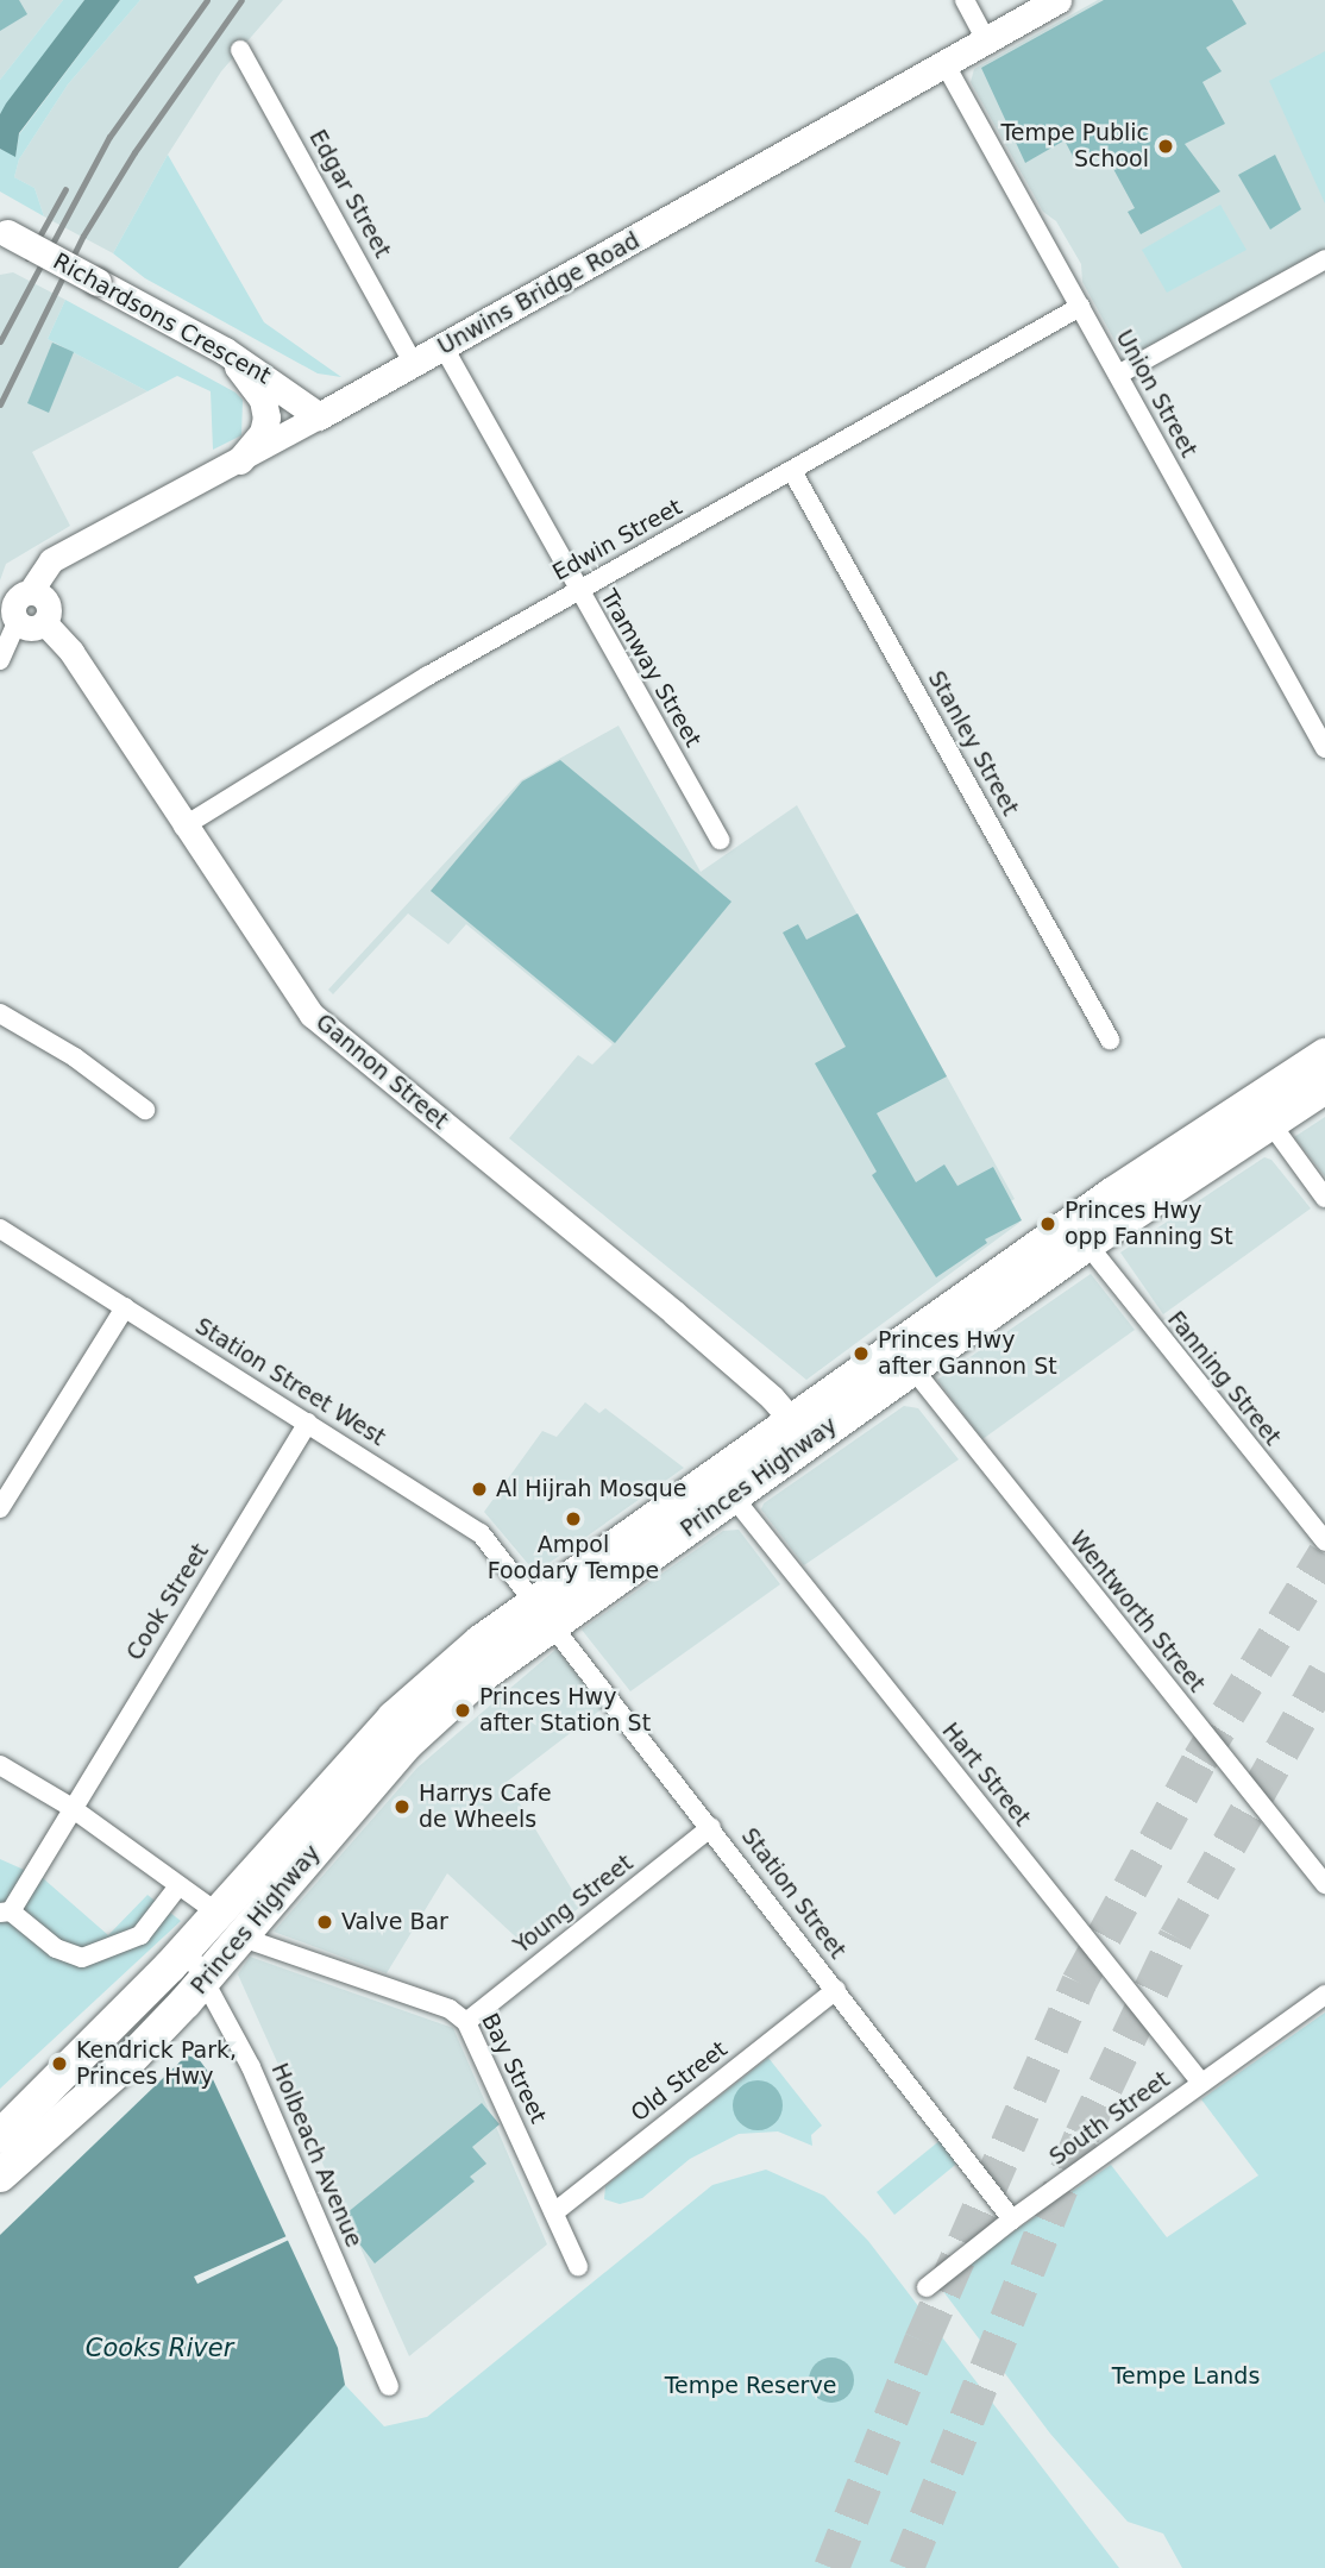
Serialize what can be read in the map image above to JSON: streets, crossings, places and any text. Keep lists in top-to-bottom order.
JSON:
{
  "streets": {
    "highway": ["Princes Highway"],
    "main road": ["Unwins Bridge Road", "Richardsons Crescent"],
    "street": [
      "Edgar Street",
      "Union Street",
      "Edwin Street",
      "Tramway Street",
      "Stanley Street",
      "Gannon Street",
      "Fanning Street",
      "Station Street West",
      "Cook Street",
      "Wentworth Street",
      "Hart Street",
      "Station Street",
      "Young Street",
      "Bay Street",
      "Old Street",
      "South Street",
      "Holbeach Avenue"
    ]
  },
  "crossings": [
    ["Edgar Street", "Unwins Bridge Road"],
    ["Unwins Bridge Road", "Richardsons Crescent"],
    ["Unwins Bridge Road", "Union Street"],
    ["Unwins Bridge Road", "Tramway Street"],
    ["Unwins Bridge Road", "Gannon Street"],
    ["Union Street", "Edwin Street"],
    ["Edwin Street", "Tramway Street"],
    ["Edwin Street", "Stanley Street"],
    ["Edwin Street", "Gannon Street"],
    ["Gannon Street", "Princes Highway"],
    ["Fanning Street", "Princes Highway"],
    ["Station Street West", "Princes Highway"],
    ["Station Street West", "Cook Street"],
    ["Station Street West", "Station Street"],
    ["Princes Highway", "Wentworth Street"],
    ["Princes Highway", "Hart Street"],
    ["Princes Highway", "Station Street"],
    ["Princes Highway", "Bay Street"],
    ["Princes Highway", "Holbeach Avenue"],
    ["Cook Street", "Bay Street"],
    ["Hart Street", "South Street"],
    ["Station Street", "Young Street"],
    ["Station Street", "Old Street"],
    ["Station Street", "South Street"],
    ["Young Street", "Bay Street"],
    ["Bay Street", "Old Street"]
  ],
  "water": ["Cooks River"],
  "parks": ["Tempe Lands", "Tempe Reserve"],
  "places": [
    "Tempe Public School",
    "Princes Hwy opp Fanning St",
    "Princes Hwy after Gannon St",
    "Al Hijrah Mosque",
    "Ampol Foodary Tempe",
    "Princes Hwy after Station St",
    "Harrys Cafe de Wheels",
    "Valve Bar",
    "Kendrick Park, Princes Hwy"
  ]
}
